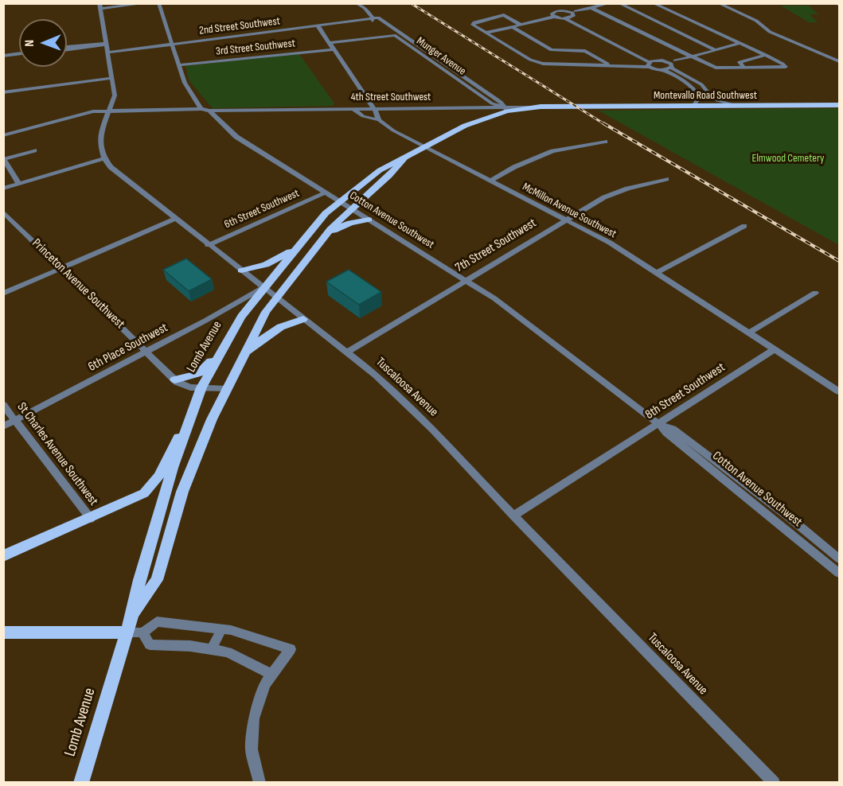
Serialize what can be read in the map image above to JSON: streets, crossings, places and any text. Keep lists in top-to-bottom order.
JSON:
{
  "streets": {
    "main road": ["Montevallo Road Southwest", "Lomb Avenue"],
    "street": [
      "2nd Street Southwest",
      "3rd Street Southwest",
      "Munger Avenue",
      "4th Street Southwest",
      "6th Street Southwest",
      "McMillon Avenue Southwest",
      "Cotton Avenue Southwest",
      "7th Street Southwest",
      "Princeton Avenue Southwest",
      "6th Place Southwest",
      "Tuscaloosa Avenue",
      "8th Street Southwest",
      "St Charles Avenue Southwest"
    ]
  },
  "crossings": [
    ["2nd Street Southwest", "Munger Avenue"],
    ["2nd Street Southwest", "McMillon Avenue Southwest"],
    ["3rd Street Southwest", "McMillon Avenue Southwest"],
    ["Munger Avenue", "4th Street Southwest"],
    ["Munger Avenue", "Lomb Avenue"],
    ["Montevallo Road Southwest", "Lomb Avenue"],
    ["4th Street Southwest", "McMillon Avenue Southwest"],
    ["4th Street Southwest", "Cotton Avenue Southwest"],
    ["4th Street Southwest", "Lomb Avenue"],
    ["6th Street Southwest", "Cotton Avenue Southwest"],
    ["6th Street Southwest", "Tuscaloosa Avenue"],
    ["McMillon Avenue Southwest", "7th Street Southwest"],
    ["McMillon Avenue Southwest", "Lomb Avenue"],
    ["McMillon Avenue Southwest", "8th Street Southwest"],
    ["Cotton Avenue Southwest", "7th Street Southwest"],
    ["Cotton Avenue Southwest", "Lomb Avenue"],
    ["Cotton Avenue Southwest", "8th Street Southwest"],
    ["7th Street Southwest", "Tuscaloosa Avenue"],
    ["Princeton Avenue Southwest", "Lomb Avenue"],
    ["Princeton Avenue Southwest", "6th Place Southwest"],
    ["Lomb Avenue", "6th Place Southwest"],
    ["Lomb Avenue", "Tuscaloosa Avenue"],
    ["6th Place Southwest", "Tuscaloosa Avenue"],
    ["6th Place Southwest", "St Charles Avenue Southwest"],
    ["Tuscaloosa Avenue", "8th Street Southwest"]
  ],
  "parks": ["Elmwood Cemetery"],
  "north": "left"
}
